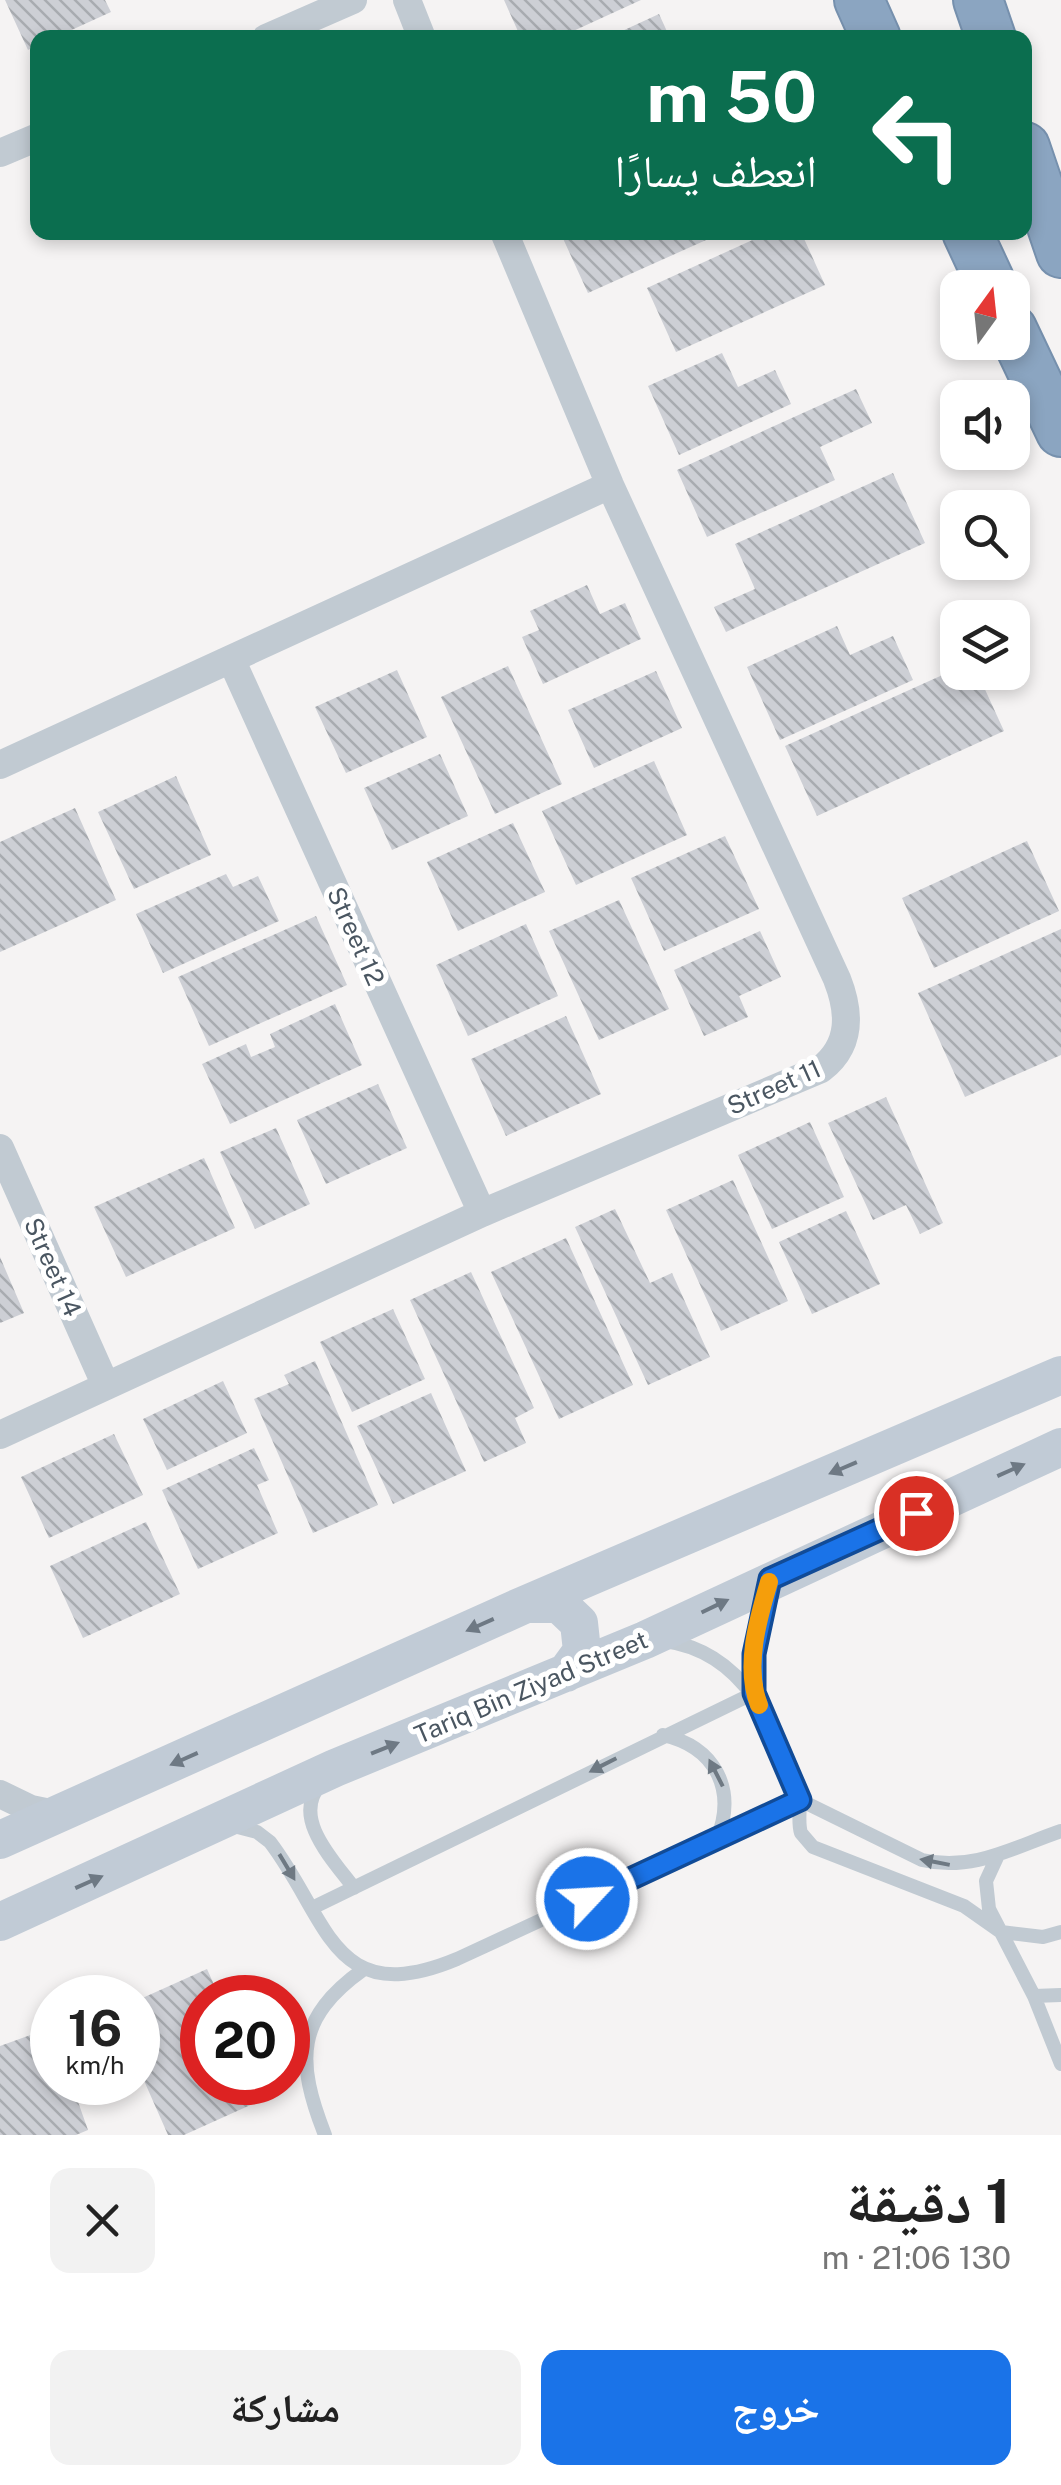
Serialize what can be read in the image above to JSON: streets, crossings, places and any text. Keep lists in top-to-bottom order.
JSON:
{
  "streets": {
    "main road": ["Tariq Bin Ziyad Street"],
    "street": ["Street 12", "Street 11", "Street 14"]
  },
  "crossings": [
    ["Street 12", "Street 11"],
    ["Street 11", "Street 14"]
  ],
  "north": "top",
  "page": {
    "turn": ["50 m", "انعطف يسارًا"],
    "speed": "16 km/h",
    "limit": "20",
    "heading": ["1 دقيقة", "130 m · 21:06"],
    "buttons": ["خروج", "مشاركة"]
  }
}
